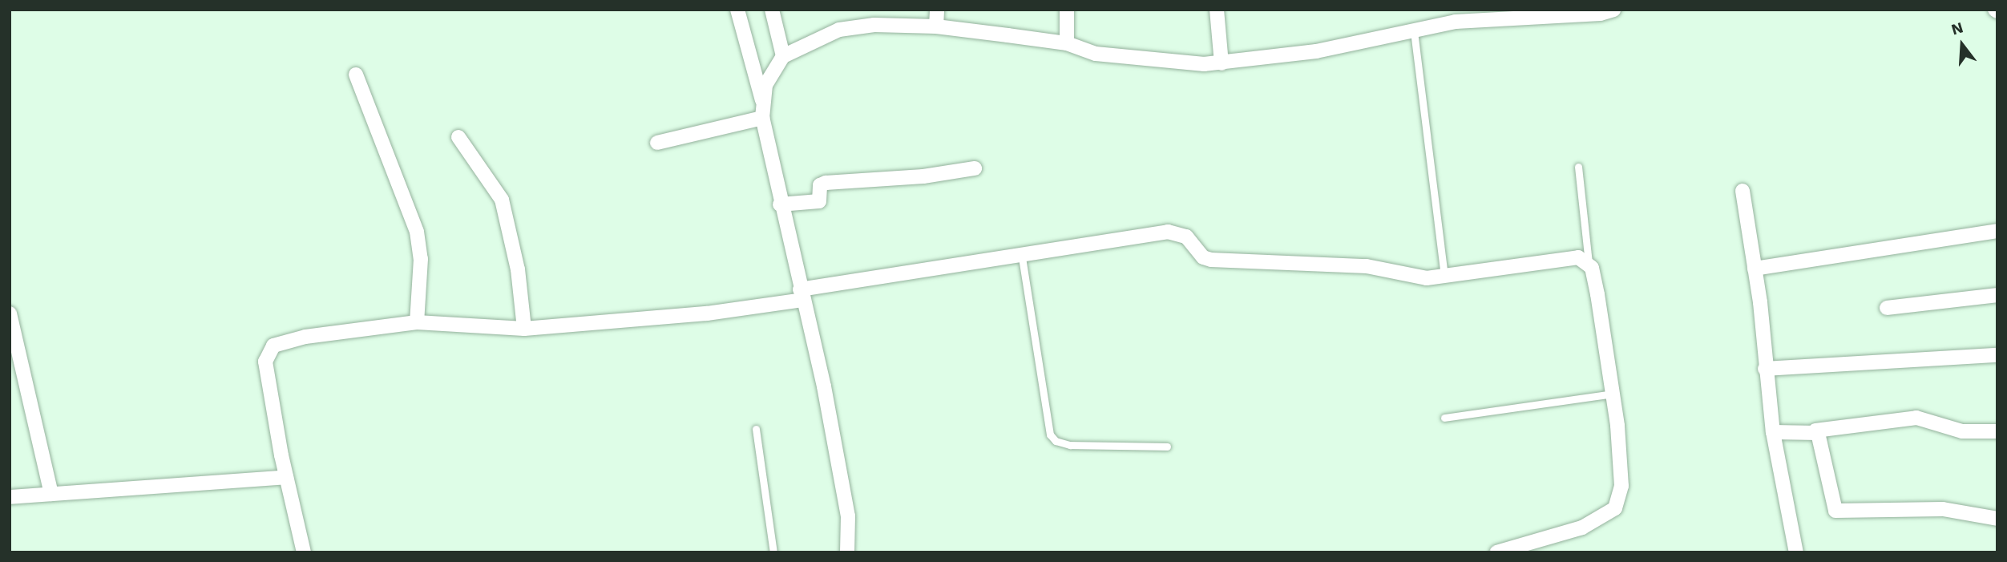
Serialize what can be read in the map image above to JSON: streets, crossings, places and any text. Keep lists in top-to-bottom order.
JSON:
{
  "north": "top"
}
